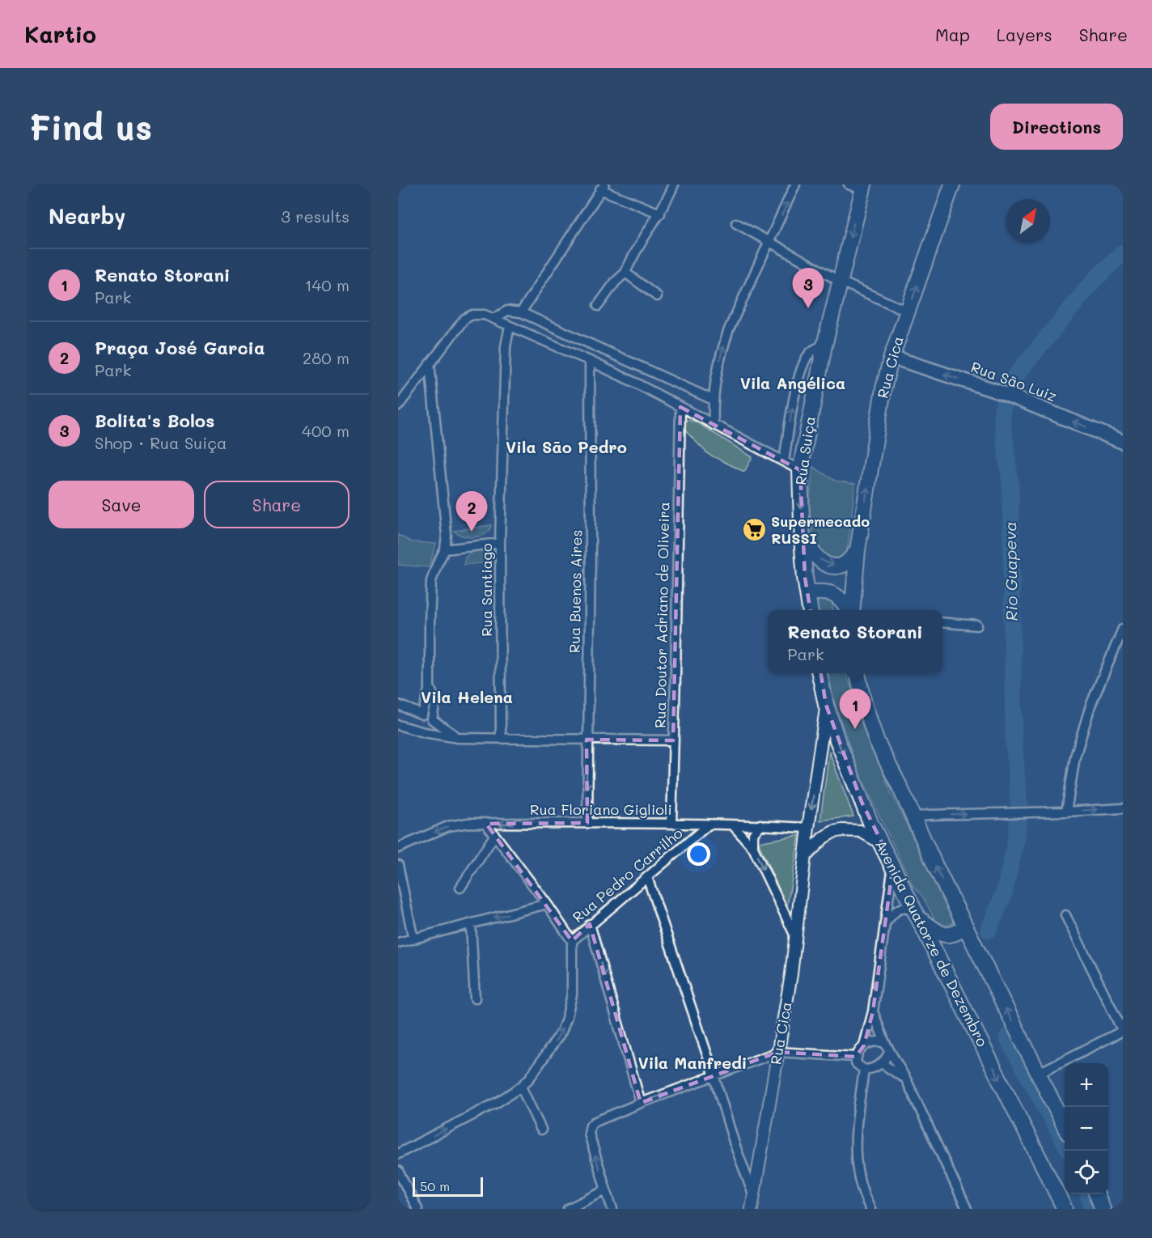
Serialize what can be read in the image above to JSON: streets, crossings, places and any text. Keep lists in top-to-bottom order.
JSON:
{
  "streets": {
    "main road": [
      "Rua Cica",
      "Rua São Luiz",
      "Rua Suiça",
      "Avenida Quatorze de Dezembro"
    ],
    "street": [
      "Rua Santiago",
      "Rua Buenos Aires",
      "Rua Doutor Adriano de Oliveira",
      "Rua Floriano Giglioli",
      "Rua Pedro Carrilho"
    ]
  },
  "crossings": [
    ["Rua Cica", "Rua São Luiz"],
    ["Rua Cica", "Rua Floriano Giglioli"],
    ["Rua Cica", "Avenida Quatorze de Dezembro"],
    ["Rua Buenos Aires", "Rua Floriano Giglioli"],
    ["Rua Doutor Adriano de Oliveira", "Rua Floriano Giglioli"],
    ["Rua Floriano Giglioli", "Rua Pedro Carrilho"]
  ],
  "one_way": [
    "Rua São Luiz",
    "Rua Suiça",
    "Rua Floriano Giglioli",
    "Rua Pedro Carrilho"
  ],
  "districts": [
    "Vila Angélica",
    "Vila São Pedro",
    "Vila Helena",
    "Vila Manfredi"
  ],
  "water": ["Rio Guapeva"],
  "places": {
    "supermarket": ["Supermecado RUSSI"]
  },
  "scale_bar": "50 m",
  "north": "top right",
  "page": {
    "header": "Kartio",
    "nav": ["Map", "Layers", "Share"],
    "buttons": [
      "Directions",
      ["Save", "Share"]
    ],
    "title": "Find us",
    "heading": ["Nearby", "3 results"],
    "list": [
      {
        "mark": "1",
        "name": "Renato Storani",
        "note": "Park",
        "value": "140 m"
      },
      {
        "mark": "2",
        "name": "Praça José Garcia",
        "note": "Park",
        "value": "280 m"
      },
      {
        "mark": "3",
        "name": "Bolita's Bolos",
        "note": "Shop · Rua Suiça",
        "value": "400 m"
      }
    ],
    "pins": ["3", "2", "1"],
    "popup": ["Renato Storani", "Park"],
    "map_buttons": ["+", "−"],
    "scale": "50 m"
  }
}
